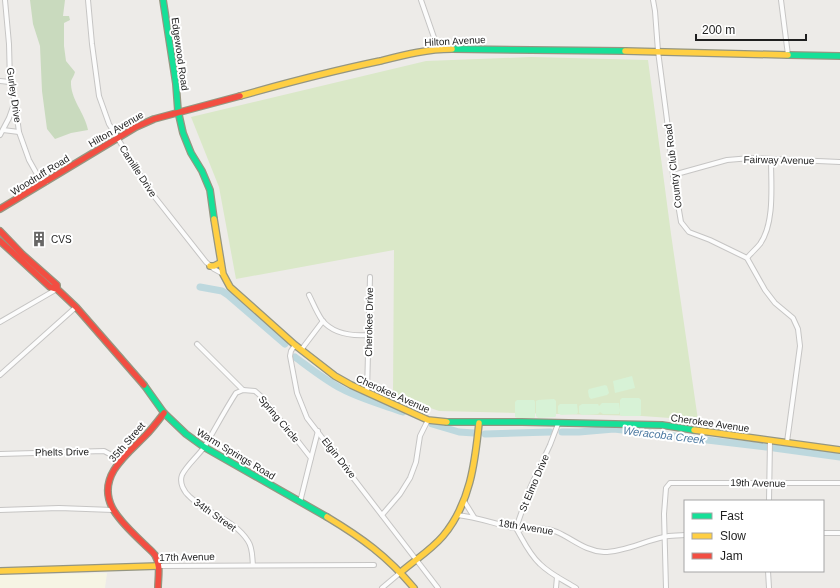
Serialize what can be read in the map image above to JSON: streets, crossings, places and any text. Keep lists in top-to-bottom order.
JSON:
{
  "streets": {
    "street": [
      "Hilton Avenue",
      "Edgewood Road",
      "Gurley Drive",
      "Fairway Avenue",
      "Country Club Road",
      "Camille Drive",
      "Woodruff Road",
      "Cherokee Drive",
      "Cherokee Avenue",
      "Spring Circle",
      "35th Street",
      "Phelts Drive",
      "Warm Springs Road",
      "Elgin Drive",
      "St Elmo Drive",
      "19th Avenue",
      "34th Street",
      "18th Avenue",
      "17th Avenue"
    ]
  },
  "crossings": [
    ["Hilton Avenue", "Edgewood Road"],
    ["Hilton Avenue", "Country Club Road"],
    ["Hilton Avenue", "Camille Drive"],
    ["Hilton Avenue", "Woodruff Road"],
    ["Hilton Avenue", "Cherokee Avenue"],
    ["Edgewood Road", "Cherokee Avenue"],
    ["Gurley Drive", "Woodruff Road"],
    ["Fairway Avenue", "Country Club Road"],
    ["Camille Drive", "Cherokee Avenue"],
    ["Cherokee Drive", "Cherokee Avenue"],
    ["Cherokee Avenue", "Elgin Drive"],
    ["Cherokee Avenue", "St Elmo Drive"],
    ["35th Street", "Phelts Drive"],
    ["35th Street", "Warm Springs Road"],
    ["35th Street", "17th Avenue"],
    ["Warm Springs Road", "34th Street"],
    ["St Elmo Drive", "18th Avenue"],
    ["19th Avenue", "18th Avenue"],
    ["34th Street", "17th Avenue"]
  ],
  "water": ["Weracoba Creek"],
  "places": {
    "building": ["CVS"]
  },
  "legend": ["Fast", "Slow", "Jam"],
  "scale_bar": "200 m"
}
